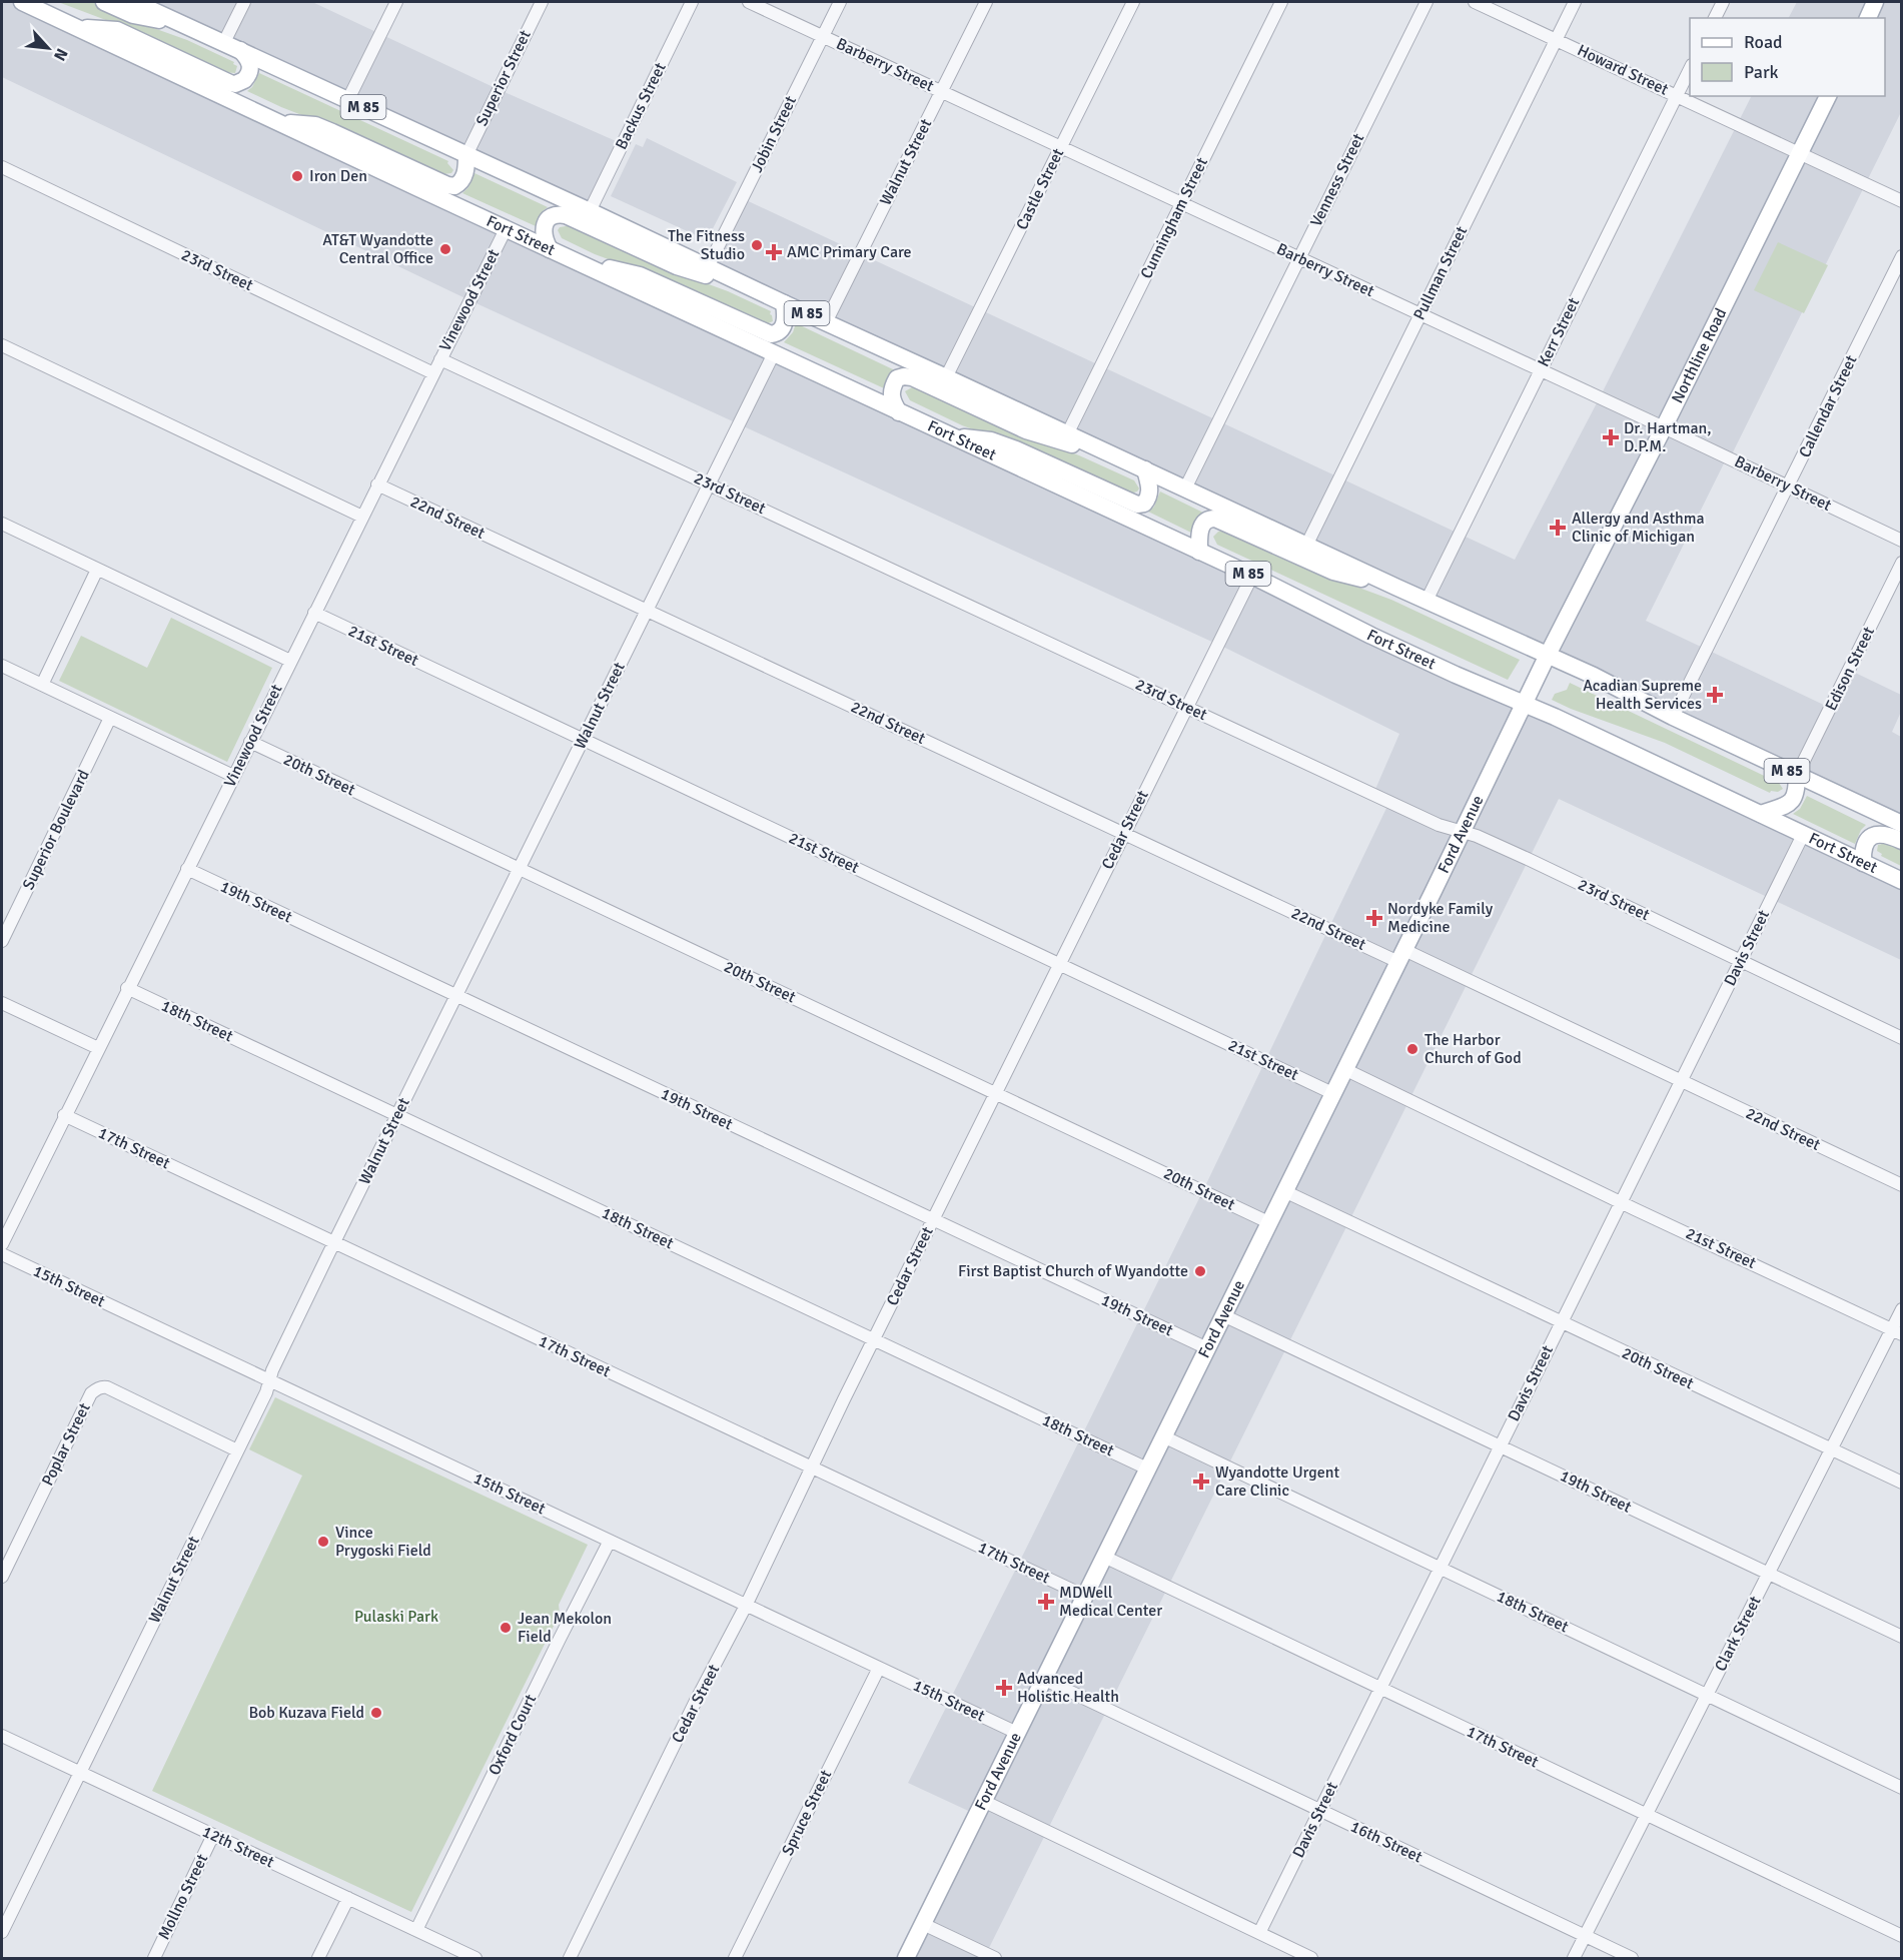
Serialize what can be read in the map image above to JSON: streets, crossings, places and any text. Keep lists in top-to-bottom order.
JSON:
{
  "streets": {
    "main road": [
      "M 85",
      "Fort Street",
      "Northline Road",
      "Ford Avenue"
    ],
    "street": [
      "Barberry Street",
      "Howard Street",
      "Superior Street",
      "Backus Street",
      "Jobin Street",
      "Walnut Street",
      "Venness Street",
      "Castle Street",
      "Cunningham Street",
      "23rd Street",
      "Pullman Street",
      "Vinewood Street",
      "Kerr Street",
      "Callendar Street",
      "22nd Street",
      "21st Street",
      "Edison Street",
      "20th Street",
      "Superior Boulevard",
      "Cedar Street",
      "19th Street",
      "Davis Street",
      "18th Street",
      "17th Street",
      "15th Street",
      "Poplar Street",
      "Clark Street",
      "Oxford Court",
      "Spruce Street",
      "16th Street",
      "12th Street",
      "Mollno Street"
    ]
  },
  "crossings": [
    ["Barberry Street", "Jobin Street"],
    ["Barberry Street", "Walnut Street"],
    ["Barberry Street", "Venness Street"],
    ["Barberry Street", "Castle Street"],
    ["Barberry Street", "Cunningham Street"],
    ["Barberry Street", "Pullman Street"],
    ["Barberry Street", "Kerr Street"],
    ["Barberry Street", "Northline Road"],
    ["Barberry Street", "Callendar Street"],
    ["Howard Street", "Pullman Street"],
    ["Howard Street", "Kerr Street"],
    ["Howard Street", "Northline Road"],
    ["Superior Street", "M 85"],
    ["Backus Street", "M 85"],
    ["M 85", "Jobin Street"],
    ["M 85", "Walnut Street"],
    ["M 85", "Venness Street"],
    ["M 85", "Castle Street"],
    ["M 85", "Cunningham Street"],
    ["M 85", "Pullman Street"],
    ["M 85", "Kerr Street"],
    ["M 85", "Northline Road"],
    ["M 85", "Callendar Street"],
    ["M 85", "Edison Street"],
    ["Walnut Street", "Fort Street"],
    ["Walnut Street", "23rd Street"],
    ["Walnut Street", "22nd Street"],
    ["Walnut Street", "21st Street"],
    ["Walnut Street", "20th Street"],
    ["Walnut Street", "19th Street"],
    ["Walnut Street", "18th Street"],
    ["Walnut Street", "17th Street"],
    ["Walnut Street", "15th Street"],
    ["Walnut Street", "Poplar Street"],
    ["Walnut Street", "12th Street"],
    ["Fort Street", "Vinewood Street"],
    ["Fort Street", "Cedar Street"],
    ["Fort Street", "Ford Avenue"],
    ["Fort Street", "Davis Street"],
    ["23rd Street", "Vinewood Street"],
    ["23rd Street", "Cedar Street"],
    ["23rd Street", "Ford Avenue"],
    ["23rd Street", "Davis Street"],
    ["Vinewood Street", "22nd Street"],
    ["Vinewood Street", "21st Street"],
    ["Vinewood Street", "20th Street"],
    ["Vinewood Street", "19th Street"],
    ["Vinewood Street", "18th Street"],
    ["Vinewood Street", "17th Street"],
    ["Northline Road", "Ford Avenue"],
    ["22nd Street", "Cedar Street"],
    ["22nd Street", "Ford Avenue"],
    ["22nd Street", "Davis Street"],
    ["21st Street", "Cedar Street"],
    ["21st Street", "Ford Avenue"],
    ["21st Street", "Davis Street"],
    ["21st Street", "Clark Street"],
    ["20th Street", "Cedar Street"],
    ["20th Street", "Ford Avenue"],
    ["20th Street", "Davis Street"],
    ["20th Street", "Clark Street"],
    ["Cedar Street", "19th Street"],
    ["Cedar Street", "18th Street"],
    ["Cedar Street", "17th Street"],
    ["Cedar Street", "15th Street"],
    ["Ford Avenue", "19th Street"],
    ["Ford Avenue", "18th Street"],
    ["Ford Avenue", "17th Street"],
    ["Ford Avenue", "15th Street"],
    ["Ford Avenue", "16th Street"],
    ["19th Street", "Davis Street"],
    ["19th Street", "Clark Street"],
    ["Davis Street", "18th Street"],
    ["Davis Street", "17th Street"],
    ["Davis Street", "16th Street"],
    ["18th Street", "Clark Street"],
    ["17th Street", "Clark Street"],
    ["15th Street", "Oxford Court"],
    ["15th Street", "Spruce Street"],
    ["Clark Street", "16th Street"],
    ["Oxford Court", "12th Street"],
    ["12th Street", "Mollno Street"]
  ],
  "parks": ["Pulaski Park"],
  "places": {
    "other": [
      "Iron Den",
      "The Fitness Studio",
      "AT&T Wyandotte Central Office",
      "The Harbor Church of God",
      "First Baptist Church of Wyandotte",
      "Vince Prygoski Field",
      "Jean Mekolon Field",
      "Bob Kuzava Field"
    ],
    "health": [
      "AMC Primary Care",
      "Dr. Hartman, D.P.M.",
      "Allergy and Asthma Clinic of Michigan",
      "Acadian Supreme Health Services",
      "Nordyke Family Medicine",
      "Wyandotte Urgent Care Clinic",
      "MDWell Medical Center",
      "Advanced Holistic Health"
    ]
  },
  "legend": ["Road", "Park"],
  "north": "bottom right"
}
